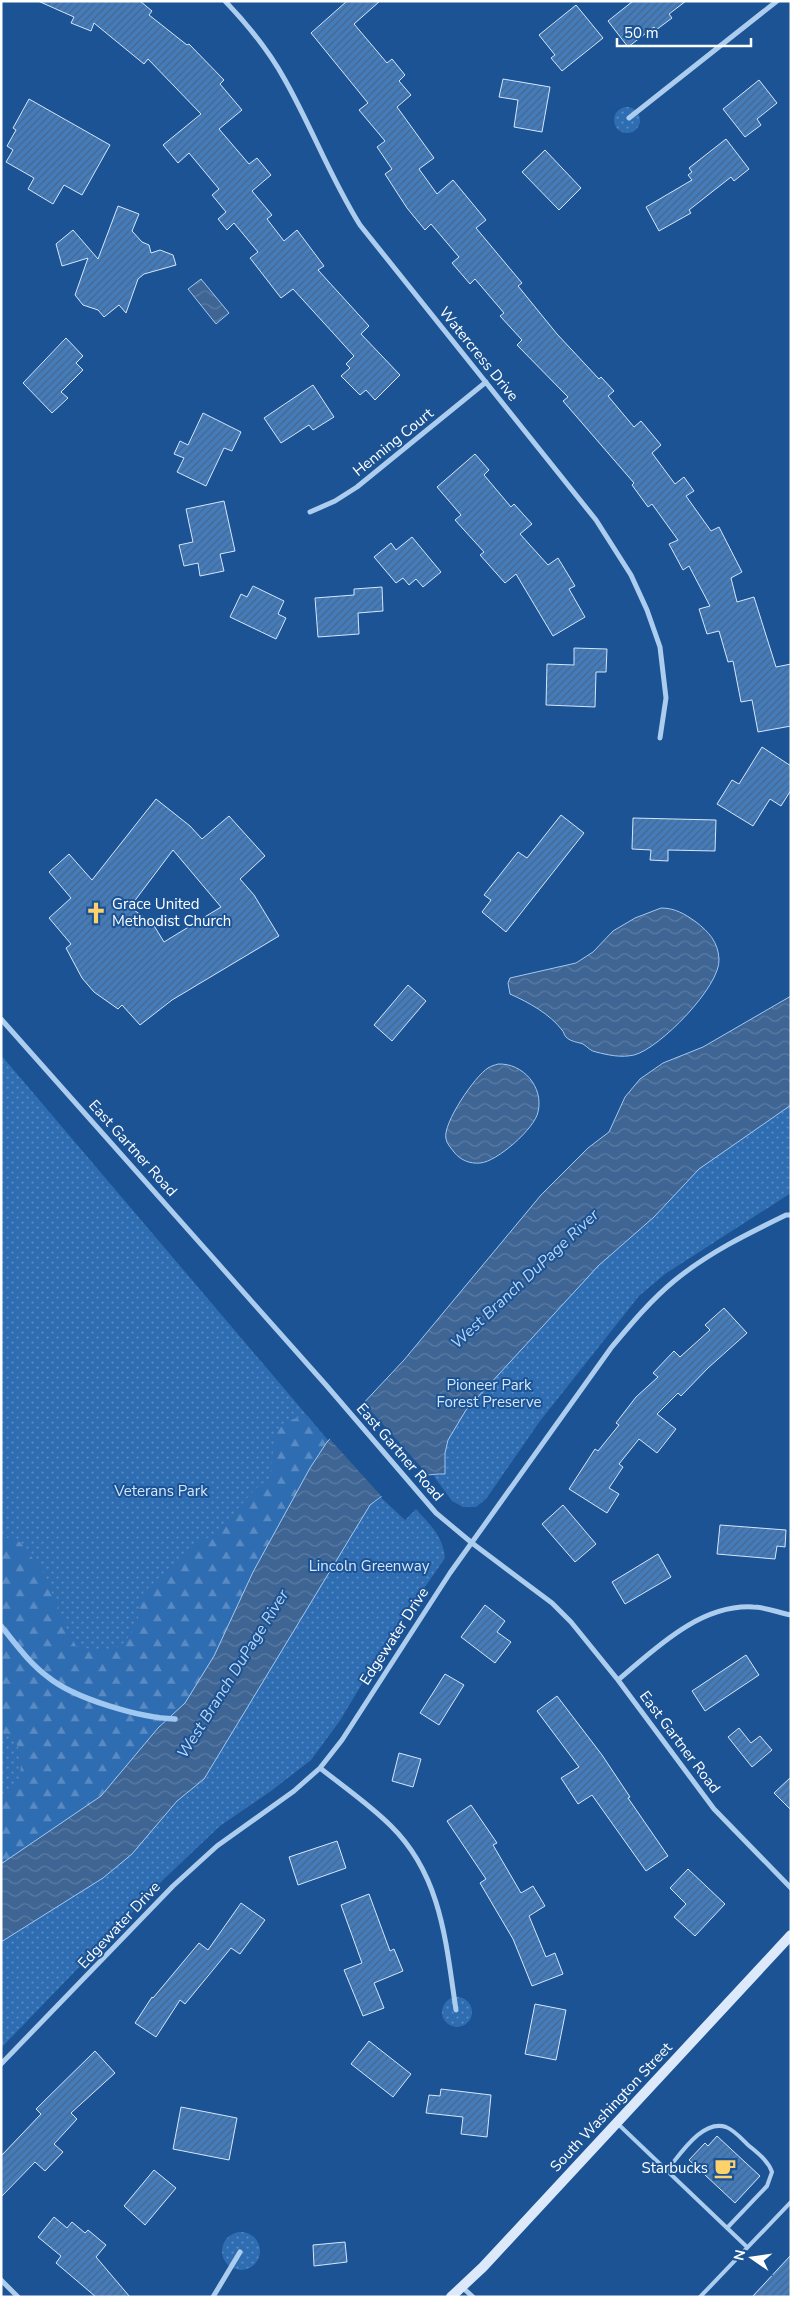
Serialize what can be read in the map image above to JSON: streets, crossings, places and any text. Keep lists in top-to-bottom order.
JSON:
{
  "streets": {
    "main road": ["South Washington Street"],
    "street": [
      "Watercress Drive",
      "Henning Court",
      "East Gartner Road",
      "Edgewater Drive"
    ]
  },
  "crossings": [
    ["Watercress Drive", "Henning Court"],
    ["East Gartner Road", "Edgewater Drive"]
  ],
  "water": ["West Branch DuPage River"],
  "parks": ["Pioneer Park Forest Preserve", "Veterans Park", "Lincoln Greenway"],
  "places": {
    "church": ["Grace United Methodist Church"],
    "cafe": ["Starbucks"]
  },
  "scale_bar": "50 m",
  "north": "left"
}
